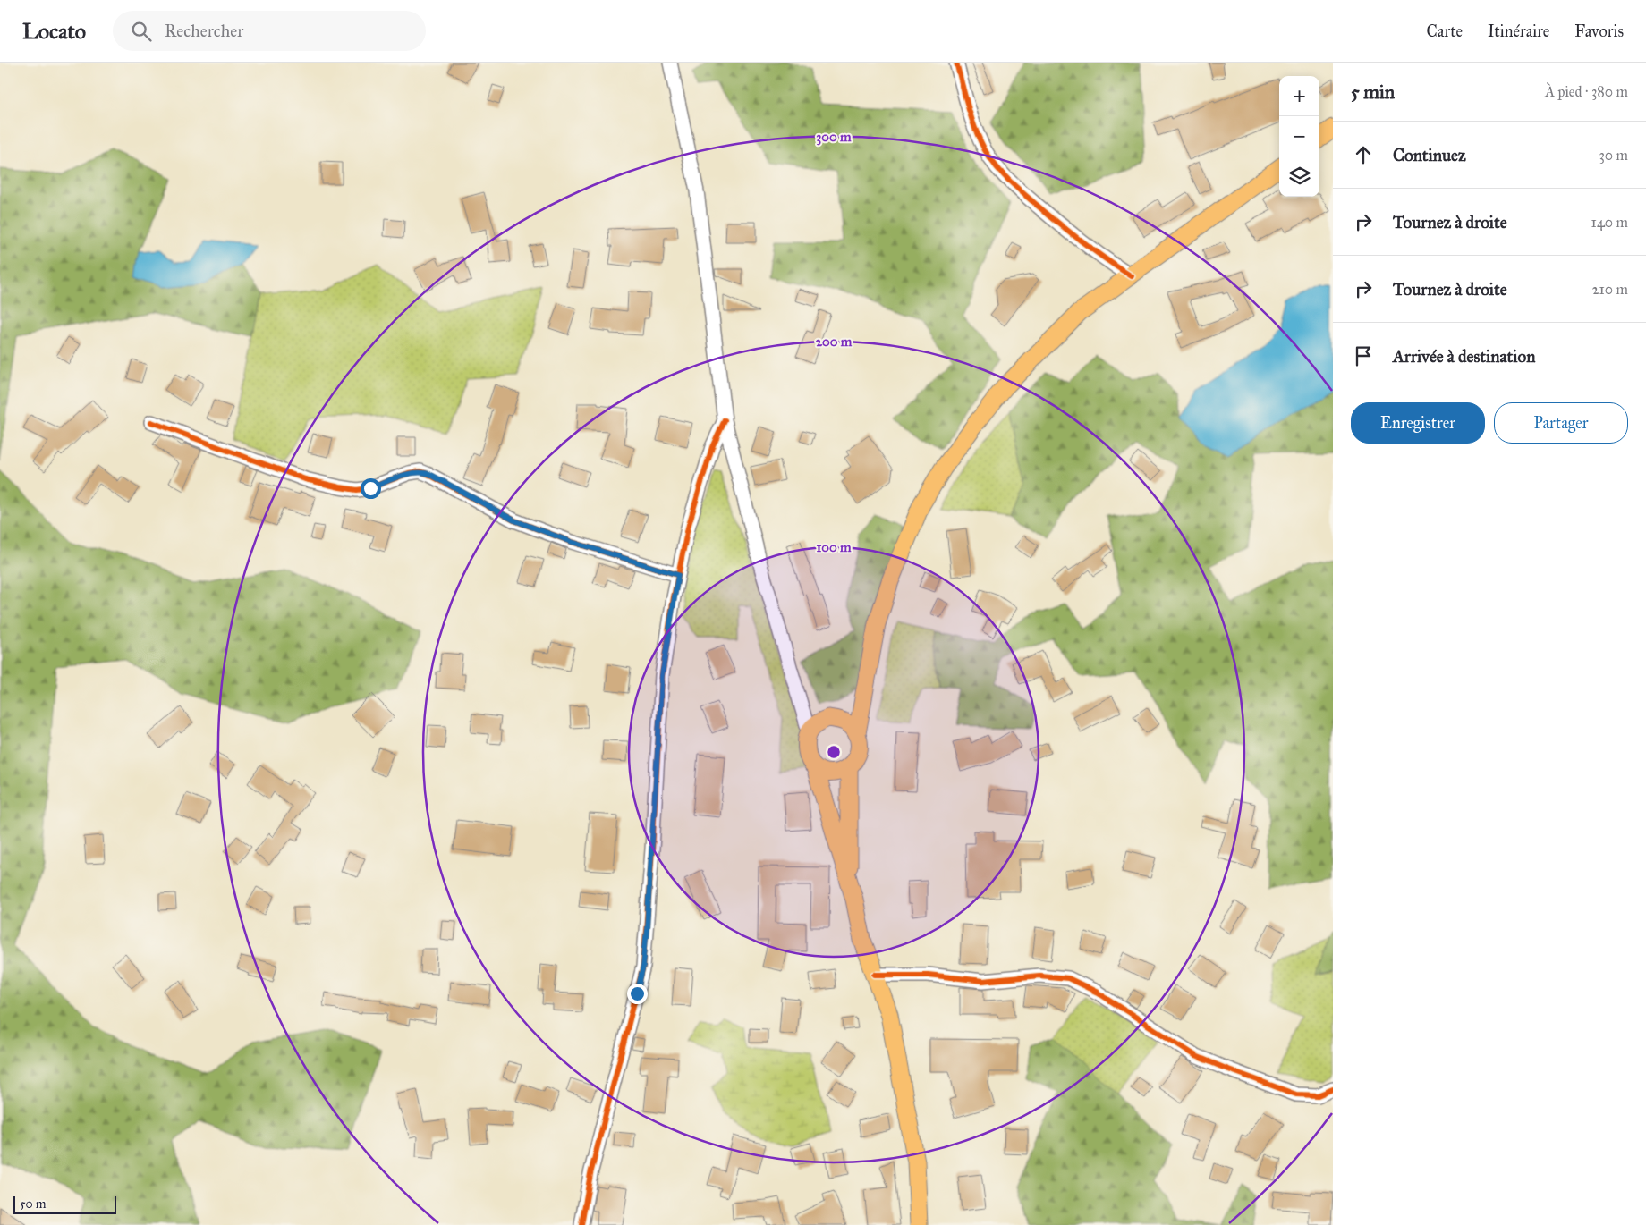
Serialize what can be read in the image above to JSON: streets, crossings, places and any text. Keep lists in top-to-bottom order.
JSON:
{
  "scale_bar": "50 m",
  "page": {
    "header": "Locato",
    "search": "Rechercher",
    "nav": ["Carte", "Itinéraire", "Favoris"],
    "heading": ["5 min", "À pied · 380 m"],
    "map_buttons": ["+", "−"],
    "list": [
      ["Continuez", "30 m"],
      ["Tournez à droite", "140 m"],
      ["Tournez à droite", "210 m"],
      "Arrivée à destination"
    ],
    "buttons": ["Enregistrer", "Partager"],
    "scale": "50 m"
  },
  "rings": ["300 m", "200 m", "100 m"]
}
